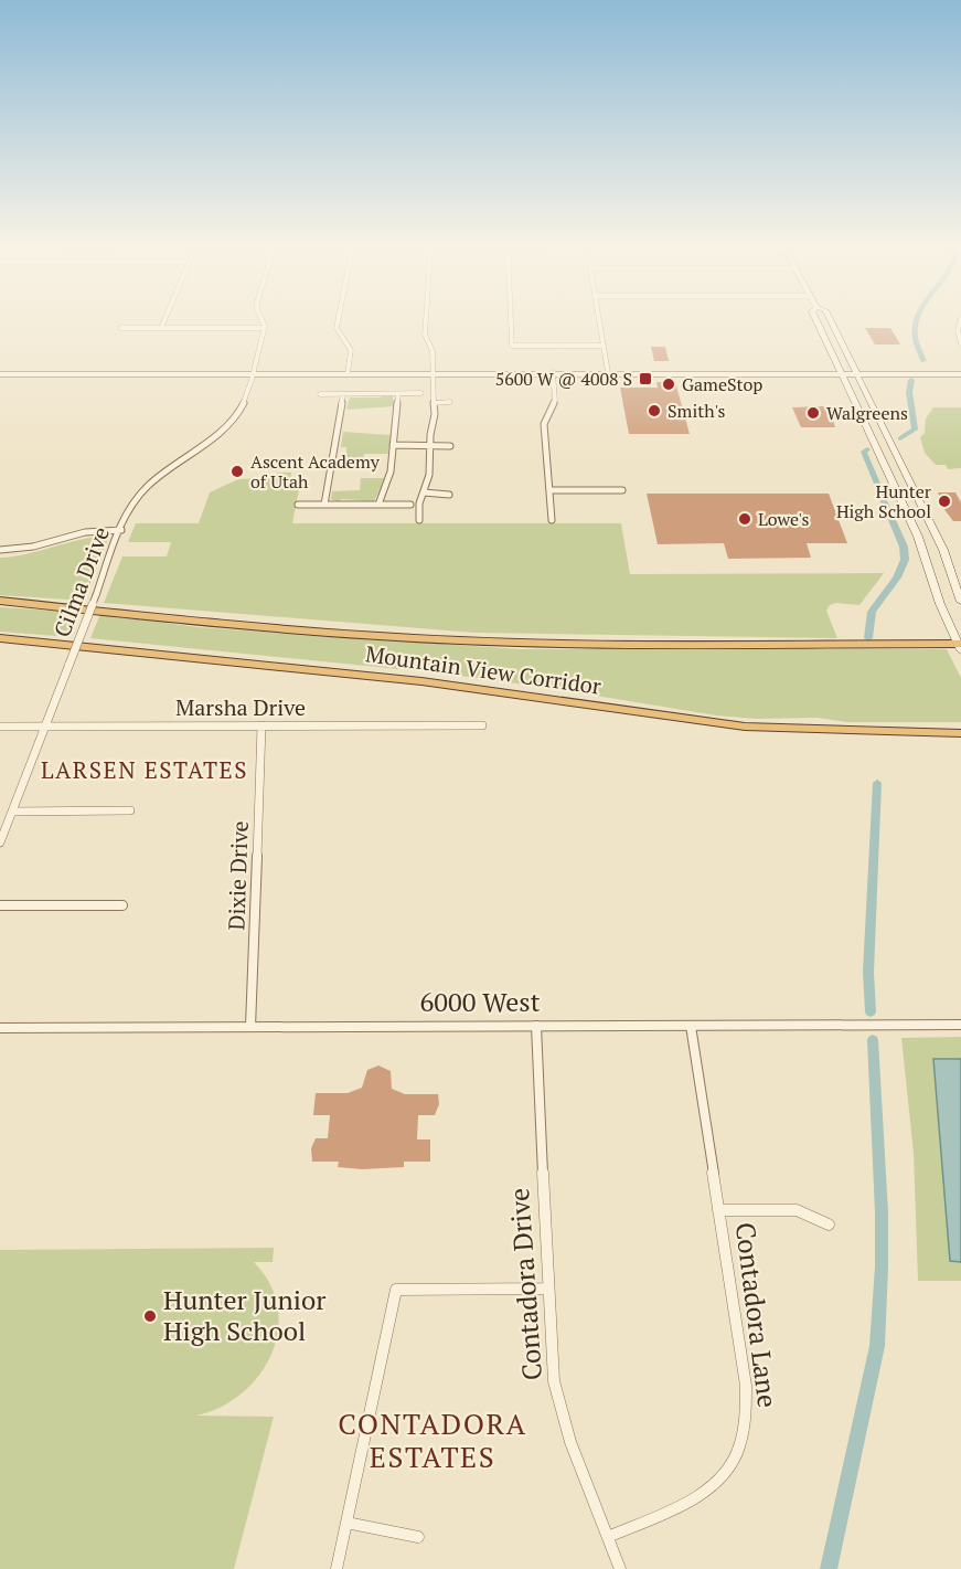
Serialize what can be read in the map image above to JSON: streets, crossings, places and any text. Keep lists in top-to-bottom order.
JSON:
{
  "streets": {
    "highway": ["Mountain View Corridor"],
    "street": [
      "Cilma Drive",
      "Marsha Drive",
      "Dixie Drive",
      "6000 West",
      "Contadora Drive",
      "Contadora Lane"
    ]
  },
  "crossings": [
    ["Cilma Drive", "Marsha Drive"],
    ["Marsha Drive", "Dixie Drive"],
    ["Dixie Drive", "6000 West"],
    ["6000 West", "Contadora Drive"],
    ["6000 West", "Contadora Lane"],
    ["Contadora Drive", "Contadora Lane"]
  ],
  "districts": ["LARSEN ESTATES", "CONTADORA ESTATES"],
  "places": {
    "transit": ["5600 W @ 4008 S"],
    "other": [
      "GameStop",
      "Smith's",
      "Walgreens",
      "Ascent Academy of Utah",
      "Hunter High School",
      "Lowe's",
      "Hunter Junior High School"
    ]
  }
}
